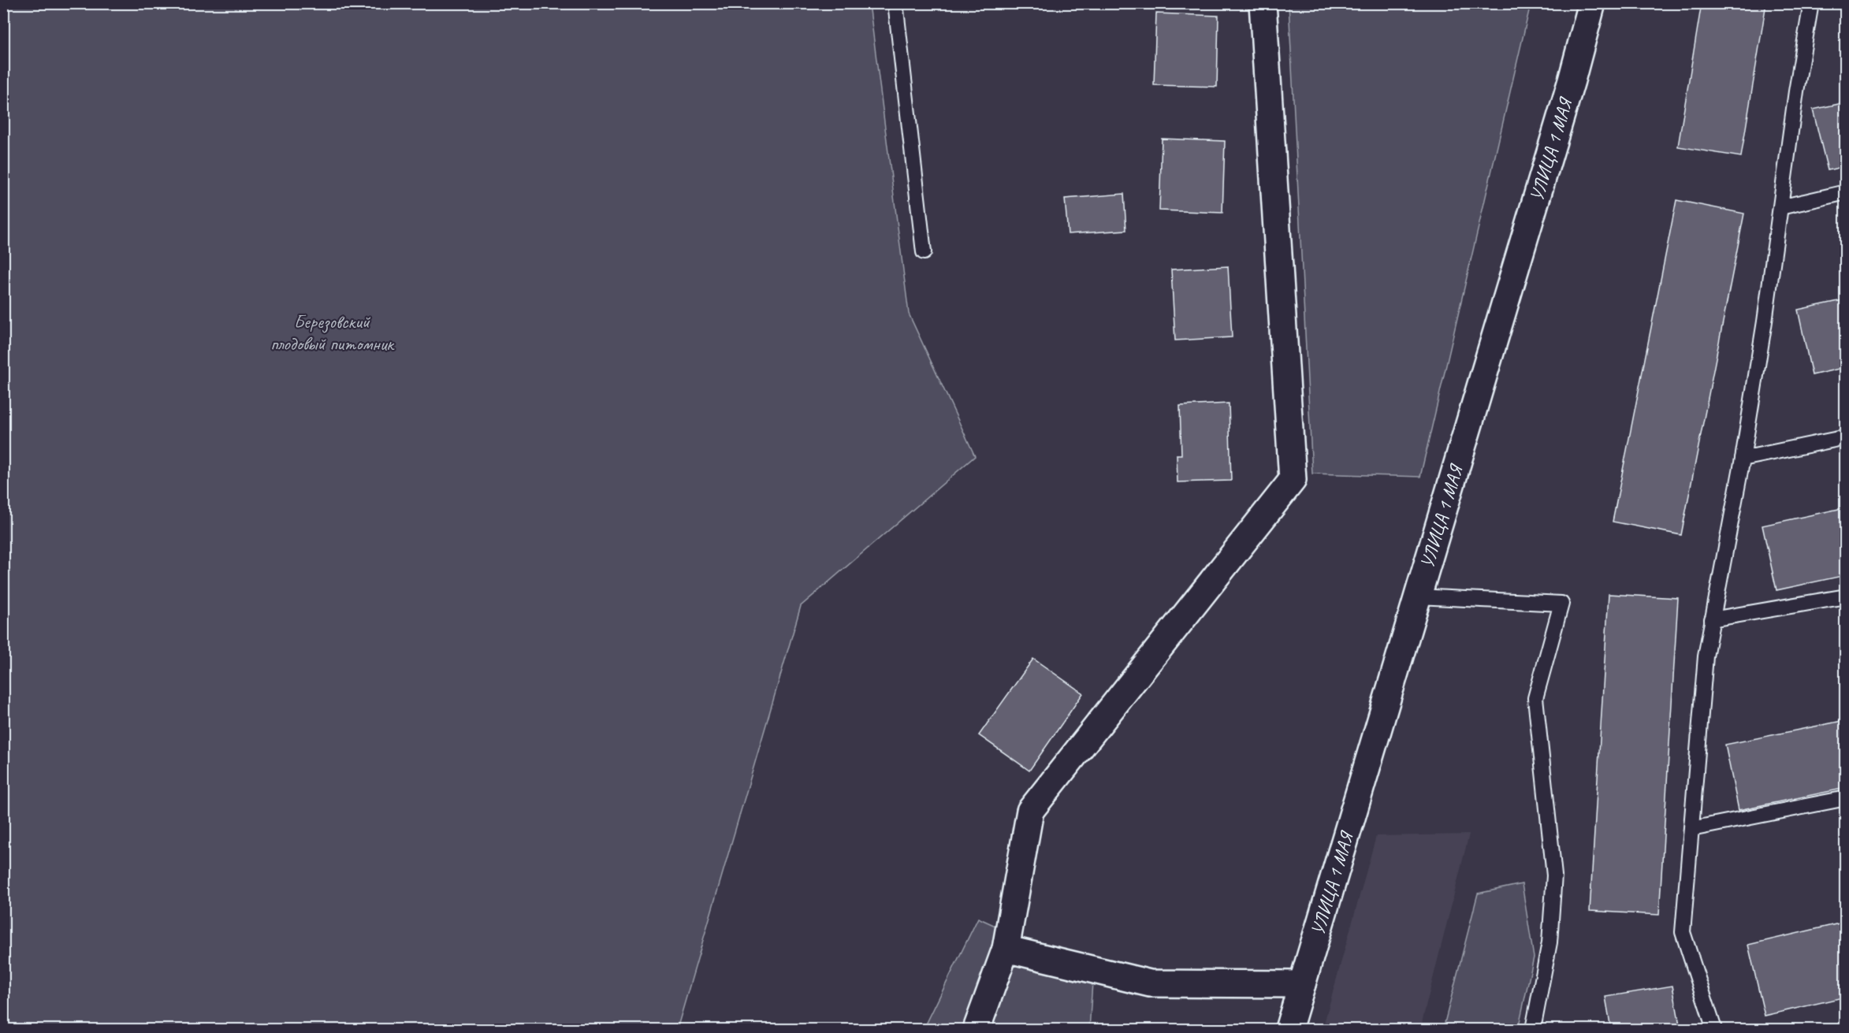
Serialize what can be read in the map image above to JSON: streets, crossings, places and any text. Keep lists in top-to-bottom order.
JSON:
{
  "streets": {
    "street": ["УЛИЦА 1 МАЯ"]
  },
  "parks": ["Березовский плодовый питомник"]
}
